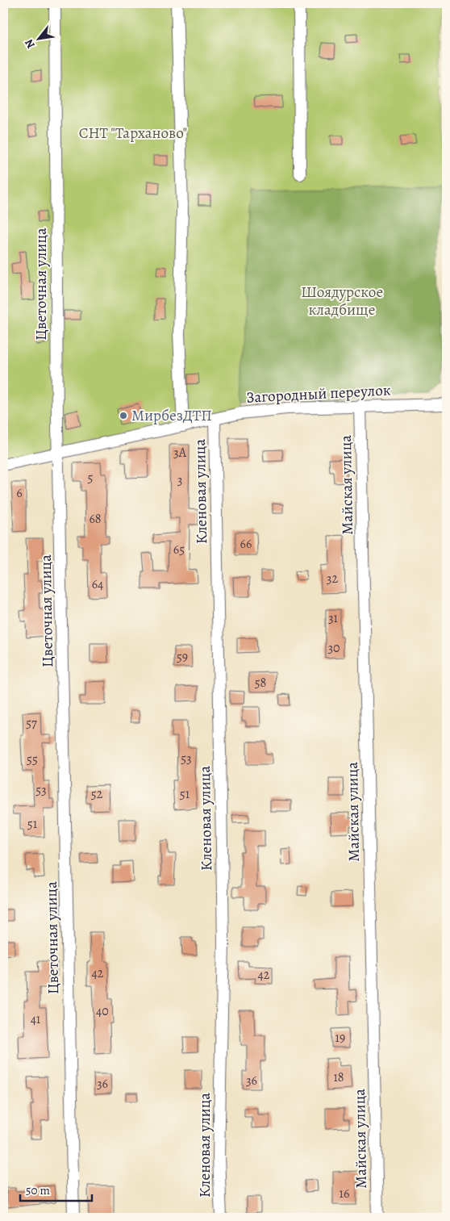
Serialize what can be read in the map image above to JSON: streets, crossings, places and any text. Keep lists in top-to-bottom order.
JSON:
{
  "streets": {
    "street": [
      "Цветочная улица",
      "Загородный переулок",
      "Майская улица",
      "Кленовая улица"
    ]
  },
  "crossings": [
    ["Цветочная улица", "Загородный переулок"],
    ["Загородный переулок", "Майская улица"],
    ["Загородный переулок", "Кленовая улица"]
  ],
  "parks": ["СНТ \"Тарханово\"", "Шоядурское кладбище"],
  "places": ["МирбезДТП"],
  "house_numbers": [
    "3А",
    "5",
    "3",
    "6",
    "68",
    "66",
    "65",
    "32",
    "64",
    "31",
    "30",
    "59",
    "58",
    "57",
    "53",
    "55",
    "53",
    "52",
    "51",
    "51",
    "42",
    "42",
    "40",
    "41",
    "19",
    "18",
    "36",
    "36",
    "16"
  ],
  "scale_bar": "50 m",
  "north": "bottom left"
}
